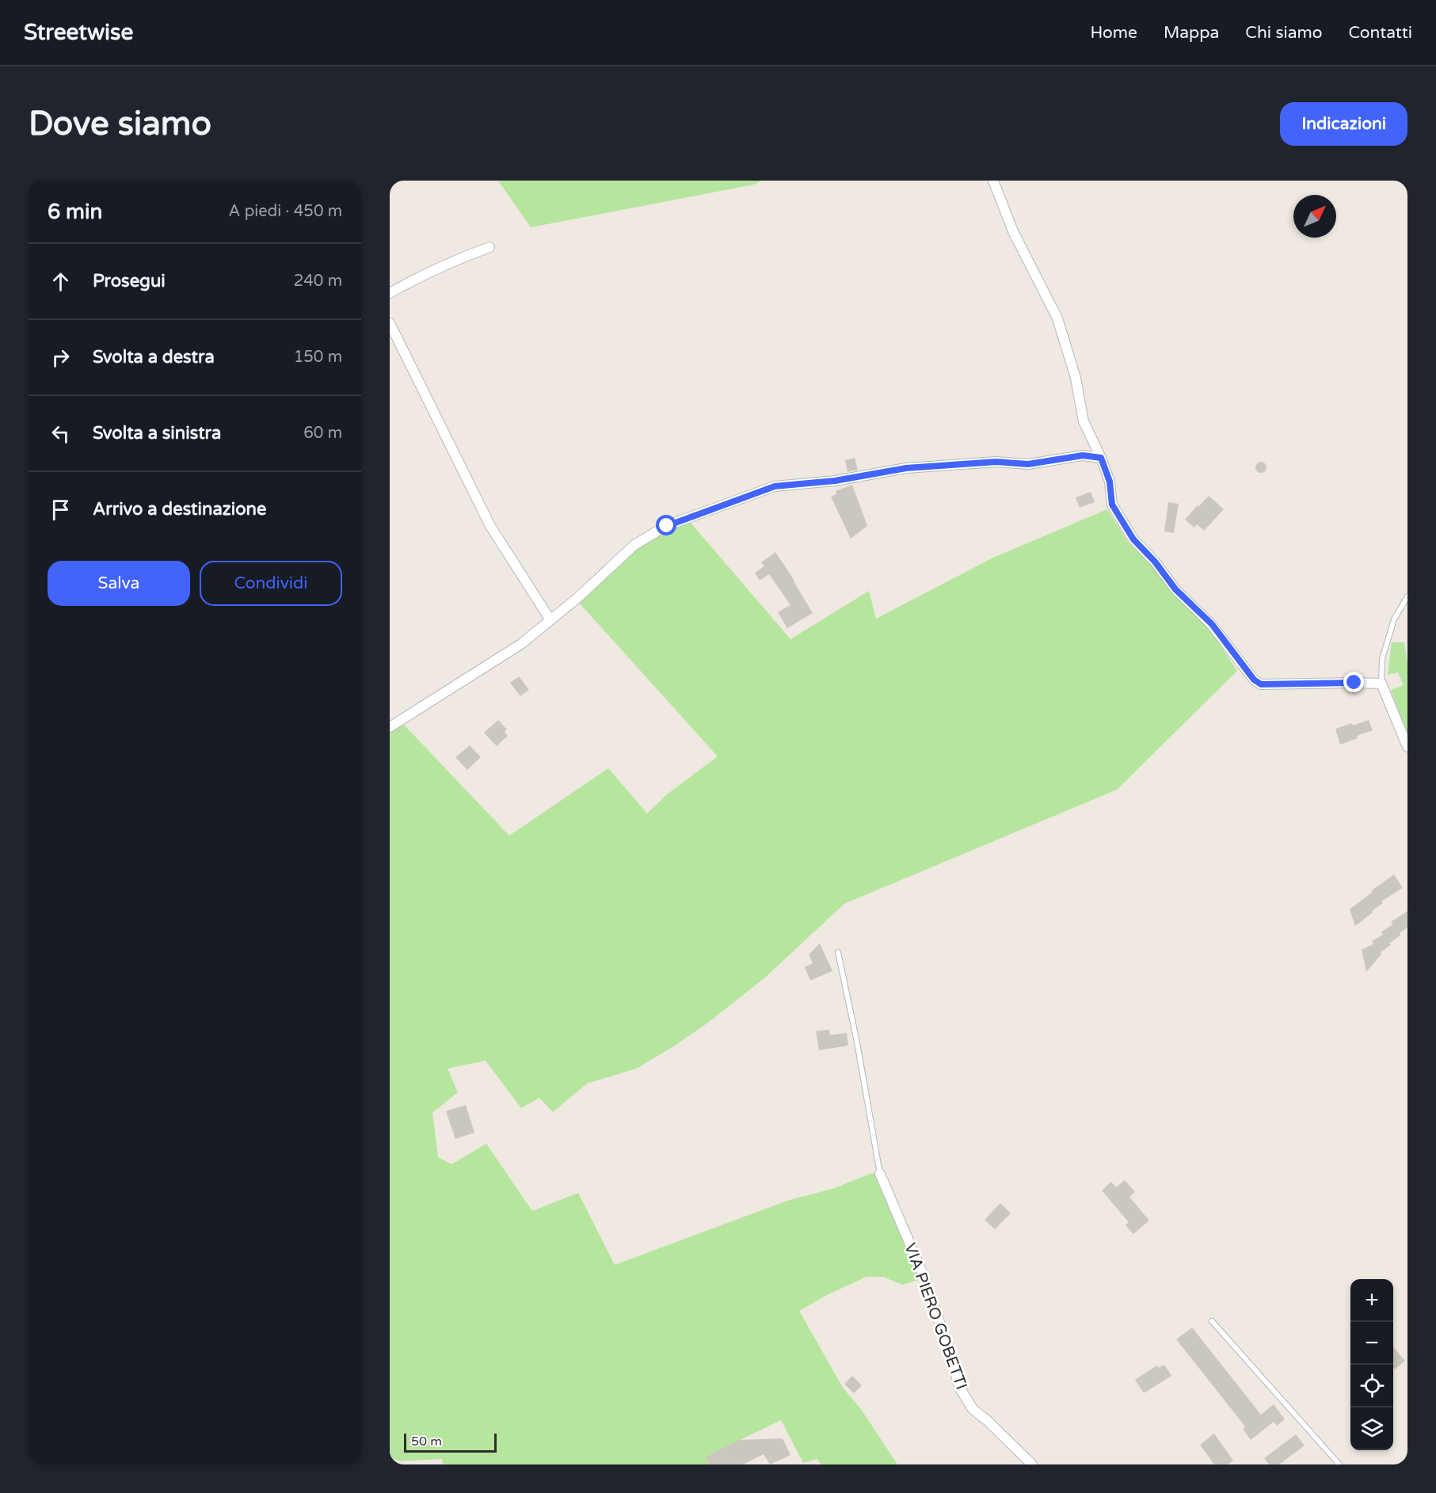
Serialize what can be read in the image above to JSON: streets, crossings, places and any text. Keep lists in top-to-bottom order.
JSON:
{
  "streets": {
    "street": ["VIA PIERO GOBETTI"]
  },
  "scale_bar": "50 m",
  "north": "top right",
  "page": {
    "header": "Streetwise",
    "nav": [
      "Home",
      "Mappa",
      "Chi siamo",
      "Contatti"
    ],
    "buttons": [
      "Indicazioni",
      ["Salva", "Condividi"]
    ],
    "title": "Dove siamo",
    "heading": ["6 min", "A piedi · 450 m"],
    "list": [
      ["Prosegui", "240 m"],
      ["Svolta a destra", "150 m"],
      ["Svolta a sinistra", "60 m"],
      "Arrivo a destinazione"
    ],
    "map_buttons": ["+", "−"],
    "scale": "50 m"
  }
}
